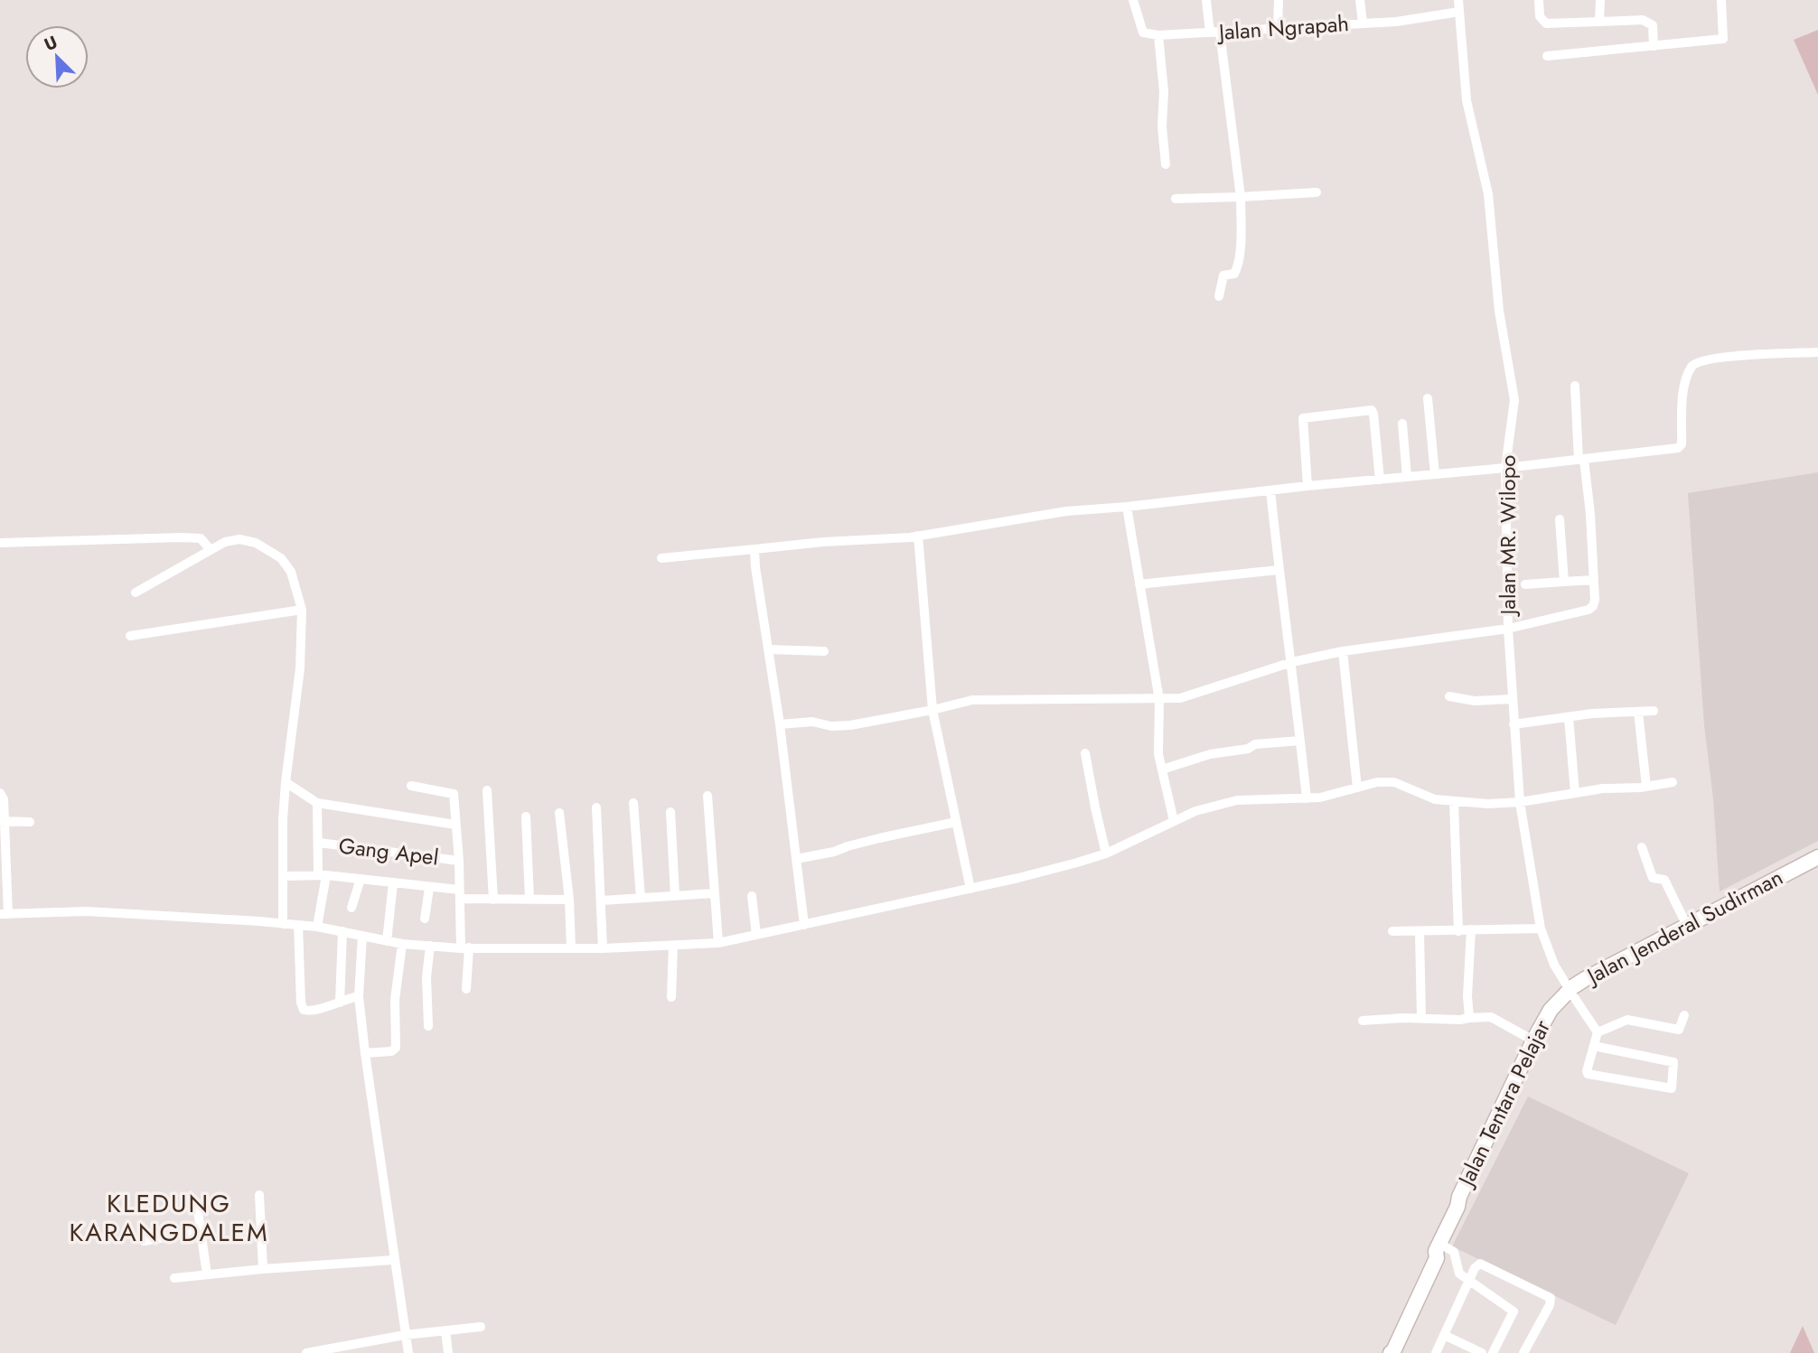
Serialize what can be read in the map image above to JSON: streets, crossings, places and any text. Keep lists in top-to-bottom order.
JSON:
{
  "streets": {
    "main road": ["Jalan Jenderal Sudirman", "Jalan Tentara Pelajar"],
    "street": ["Jalan Ngrapah", "Jalan MR. Wilopo", "Gang Apel"]
  },
  "crossings": [
    ["Jalan Ngrapah", "Jalan MR. Wilopo"],
    ["Jalan MR. Wilopo", "Jalan Jenderal Sudirman"],
    ["Jalan Jenderal Sudirman", "Jalan Tentara Pelajar"]
  ],
  "districts": ["KLEDUNG KARANGDALEM"],
  "north": "top left"
}
